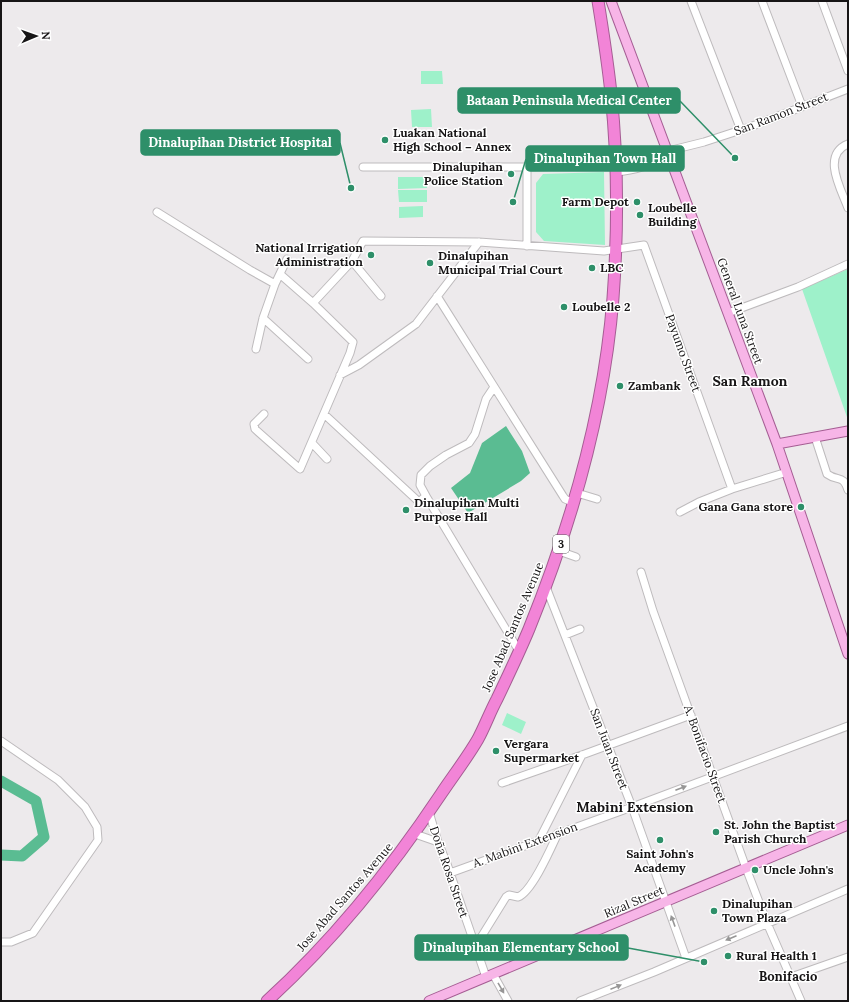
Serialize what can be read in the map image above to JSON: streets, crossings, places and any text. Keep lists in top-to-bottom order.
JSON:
{
  "streets": {
    "highway": ["3", "Jose Abad Santos Avenue"],
    "main road": ["General Luna Street", "Rizal Street"],
    "street": [
      "San Ramon Street",
      "Payumo Street",
      "San Juan Street",
      "A. Bonifacio Street",
      "A. Mabini Extension",
      "Doña Rosa Street"
    ]
  },
  "crossings": [
    ["San Ramon Street", "General Luna Street"],
    ["San Ramon Street", "Jose Abad Santos Avenue"],
    ["Payumo Street", "Jose Abad Santos Avenue"],
    ["Jose Abad Santos Avenue", "San Juan Street"],
    ["Jose Abad Santos Avenue", "Doña Rosa Street"],
    ["San Juan Street", "A. Mabini Extension"],
    ["San Juan Street", "Rizal Street"],
    ["A. Bonifacio Street", "A. Mabini Extension"],
    ["A. Bonifacio Street", "Rizal Street"],
    ["A. Mabini Extension", "Doña Rosa Street"],
    ["Doña Rosa Street", "Rizal Street"]
  ],
  "districts": ["San Ramon", "Mabini Extension", "Bonifacio"],
  "places": [
    "Luakan National High School – Annex",
    "Bataan Peninsula Medical Center",
    "Dinalupihan Police Station",
    "Dinalupihan District Hospital",
    "Dinalupihan Town Hall",
    "Farm Depot",
    "Loubelle Building",
    "National Irrigation Administration",
    "Dinalupihan Municipal Trial Court",
    "LBC",
    "Loubelle 2",
    "Zambank",
    "Gana Gana store",
    "Dinalupihan Multi Purpose Hall",
    "Vergara Supermarket",
    "St. John the Baptist Parish Church",
    "Saint John's Academy",
    "Uncle John's",
    "Dinalupihan Town Plaza",
    "Rural Health 1",
    "Dinalupihan Elementary School"
  ],
  "north": "right"
}
